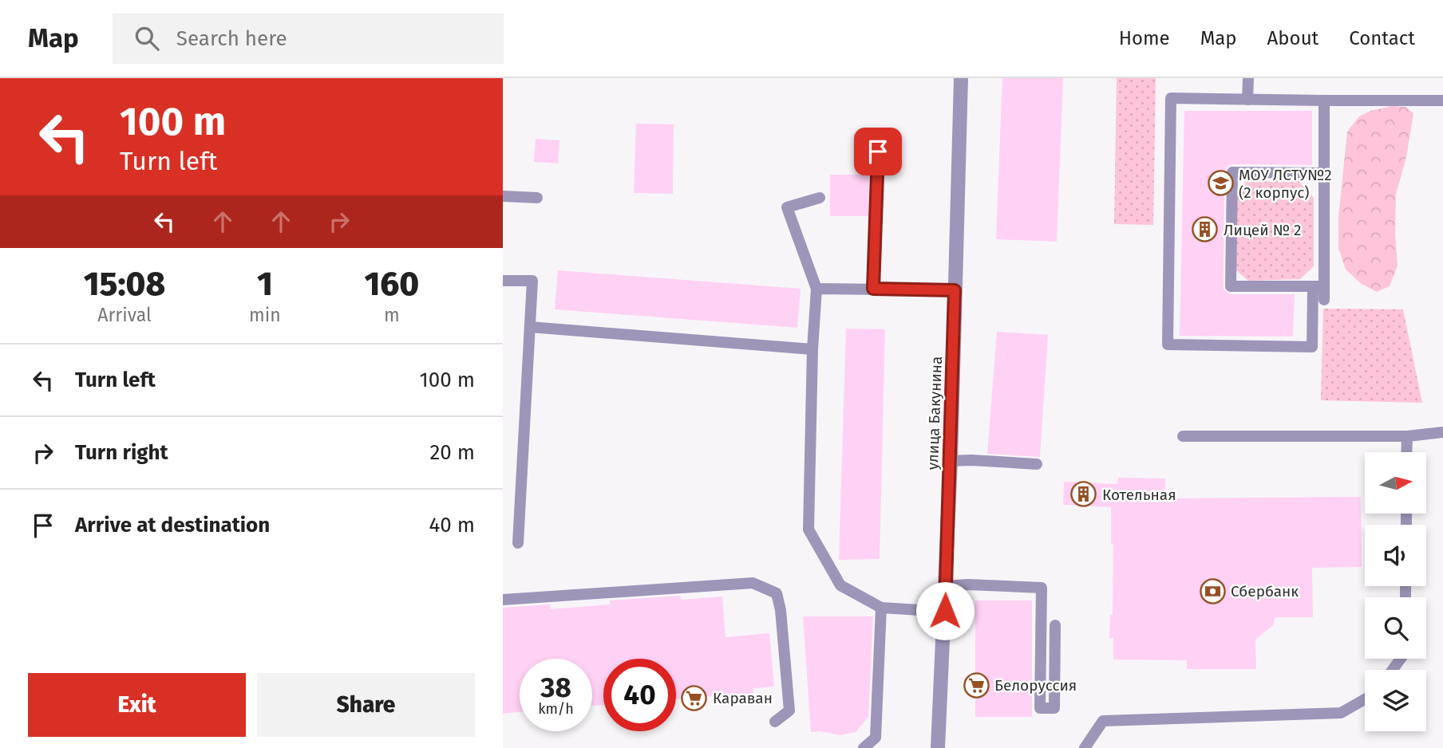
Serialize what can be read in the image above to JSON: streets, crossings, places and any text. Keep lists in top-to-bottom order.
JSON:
{
  "streets": {
    "street": ["улица Бакунина"]
  },
  "places": {
    "school or university": ["МОУ ЛСТУ№2 (2 корпус)"],
    "building": ["Лицей № 2", "Котельная"],
    "bank": ["Сбербанк"],
    "supermarket": ["Белоруссия", "Караван"]
  },
  "north": "right",
  "page": {
    "header": "Map",
    "search": "Search here",
    "nav": [
      "Home",
      "Map",
      "About",
      "Contact"
    ],
    "turn": ["100 m", "Turn left"],
    "eta": [
      "15:08",
      "Arrival",
      "1",
      "min",
      "160",
      "m"
    ],
    "list": [
      {
        "name": "Turn left",
        "value": "100 m"
      },
      {
        "name": "Turn right",
        "value": "20 m"
      },
      {
        "name": "Arrive at destination",
        "value": "40 m"
      }
    ],
    "speed": "38 km/h",
    "limit": "40",
    "buttons": ["Exit", "Share"]
  }
}
